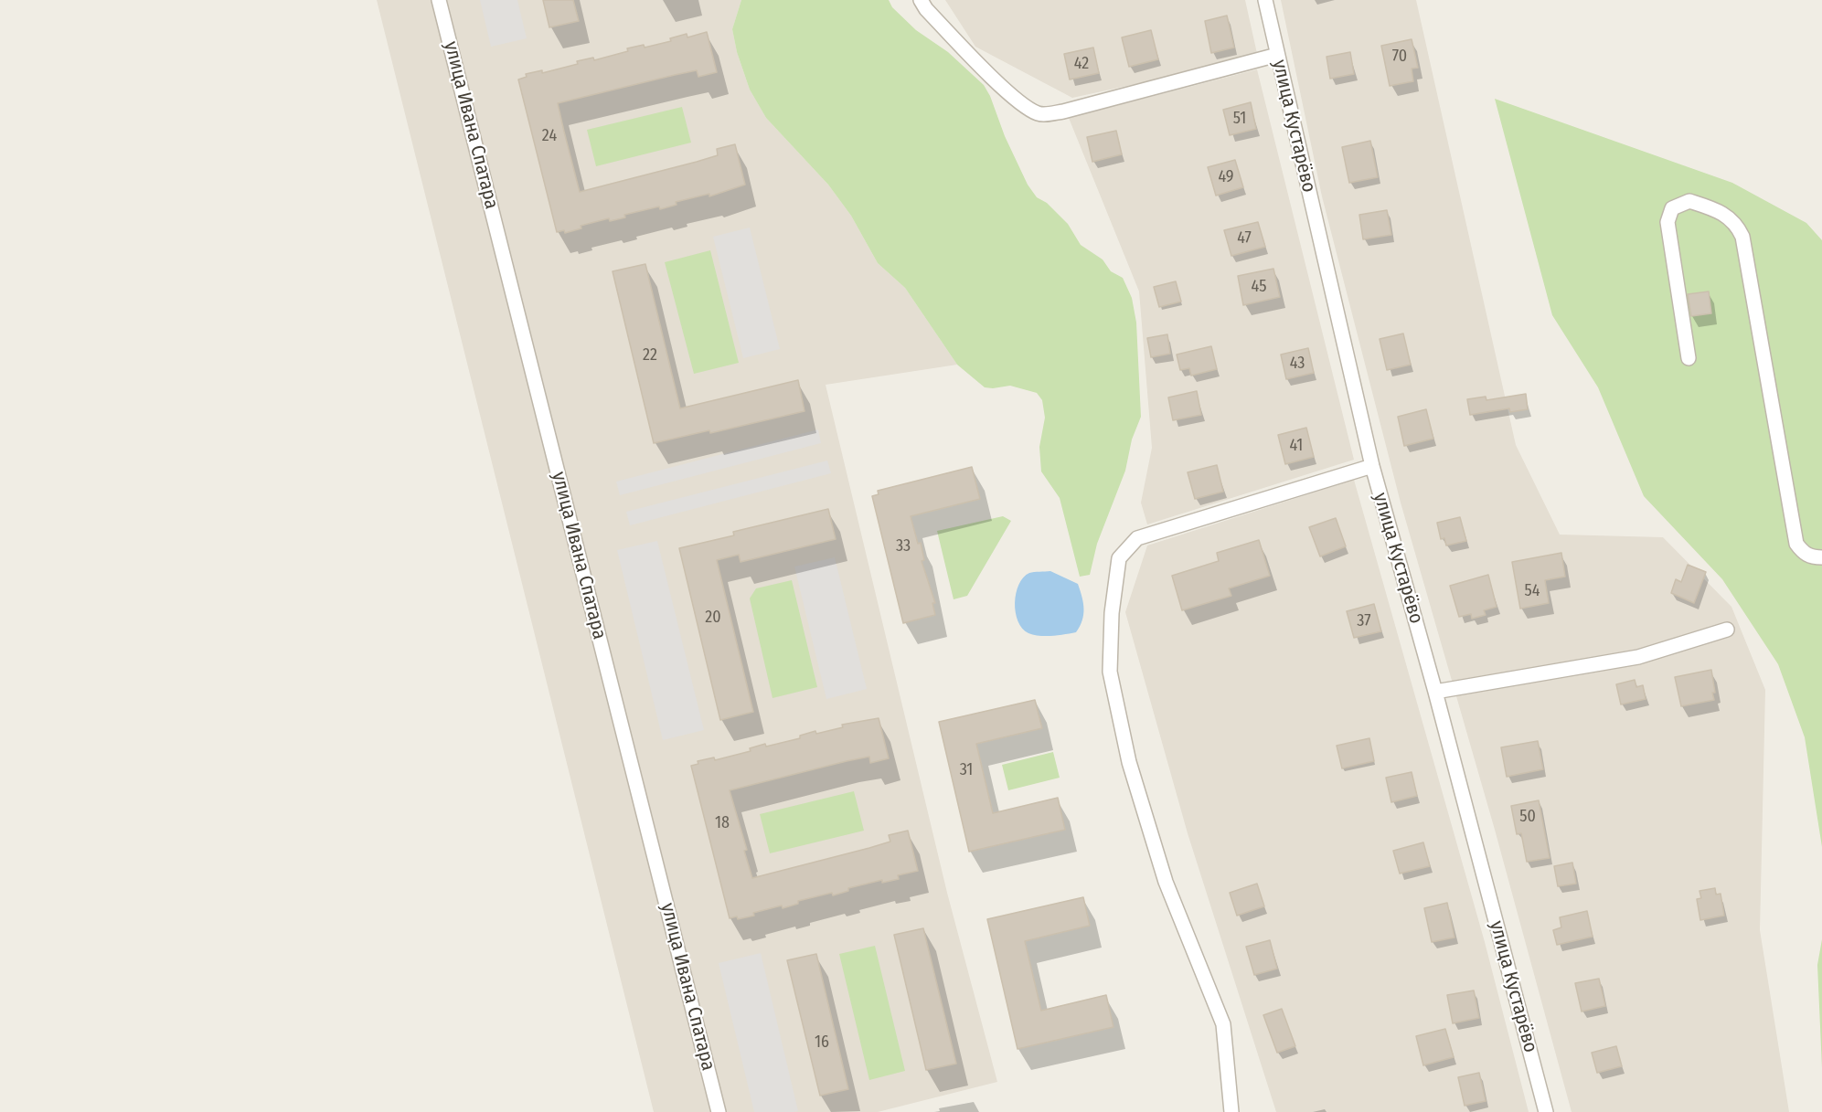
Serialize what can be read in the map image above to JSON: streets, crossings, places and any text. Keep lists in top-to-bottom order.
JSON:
{
  "streets": {
    "street": ["улица Ивана Спатара", "улица Кустарёво"]
  },
  "house_numbers": [
    "70",
    "42",
    "51",
    "24",
    "49",
    "47",
    "45",
    "22",
    "43",
    "41",
    "33",
    "54",
    "20",
    "37",
    "31",
    "50",
    "18",
    "16"
  ]
}
